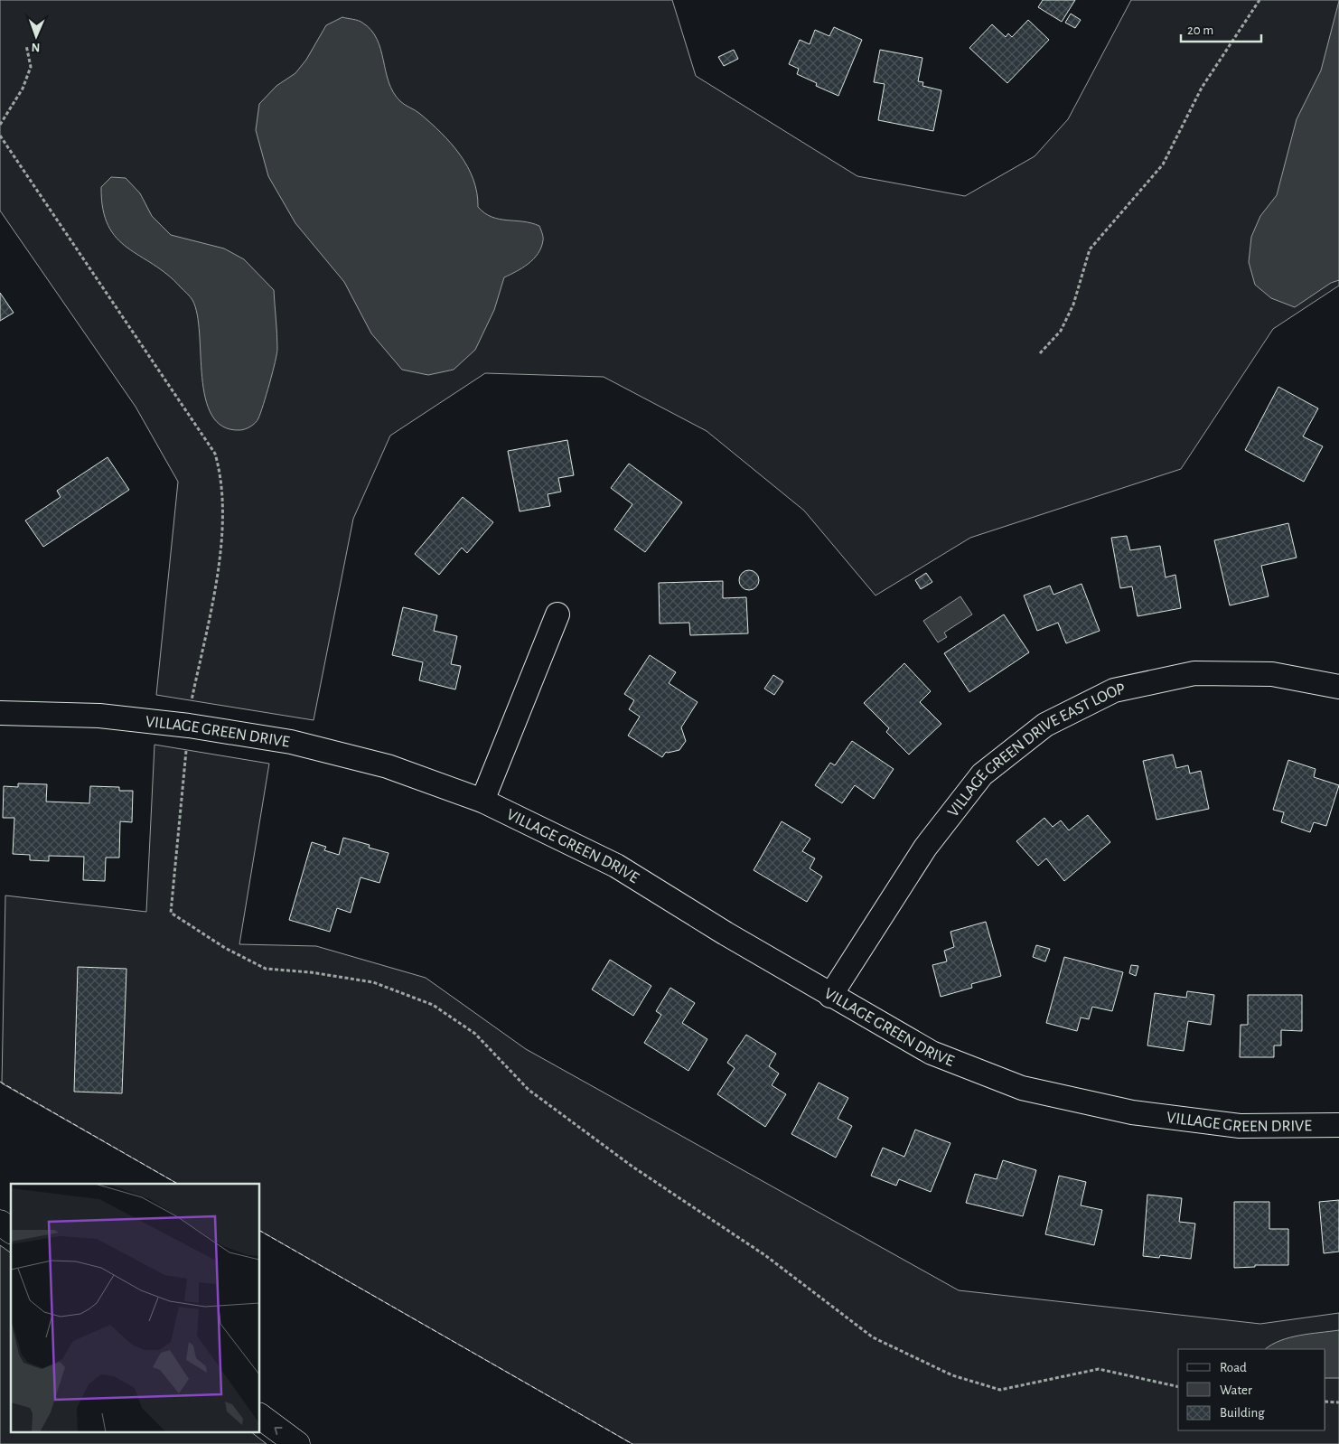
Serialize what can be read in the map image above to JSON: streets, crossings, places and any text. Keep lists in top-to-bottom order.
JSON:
{
  "streets": {
    "street": ["VILLAGE GREEN DRIVE", "VILLAGE GREEN DRIVE EAST LOOP"]
  },
  "crossings": [
    ["VILLAGE GREEN DRIVE", "VILLAGE GREEN DRIVE EAST LOOP"]
  ],
  "legend": ["Road", "Water", "Building"],
  "scale_bar": "20 m",
  "north": "bottom"
}
